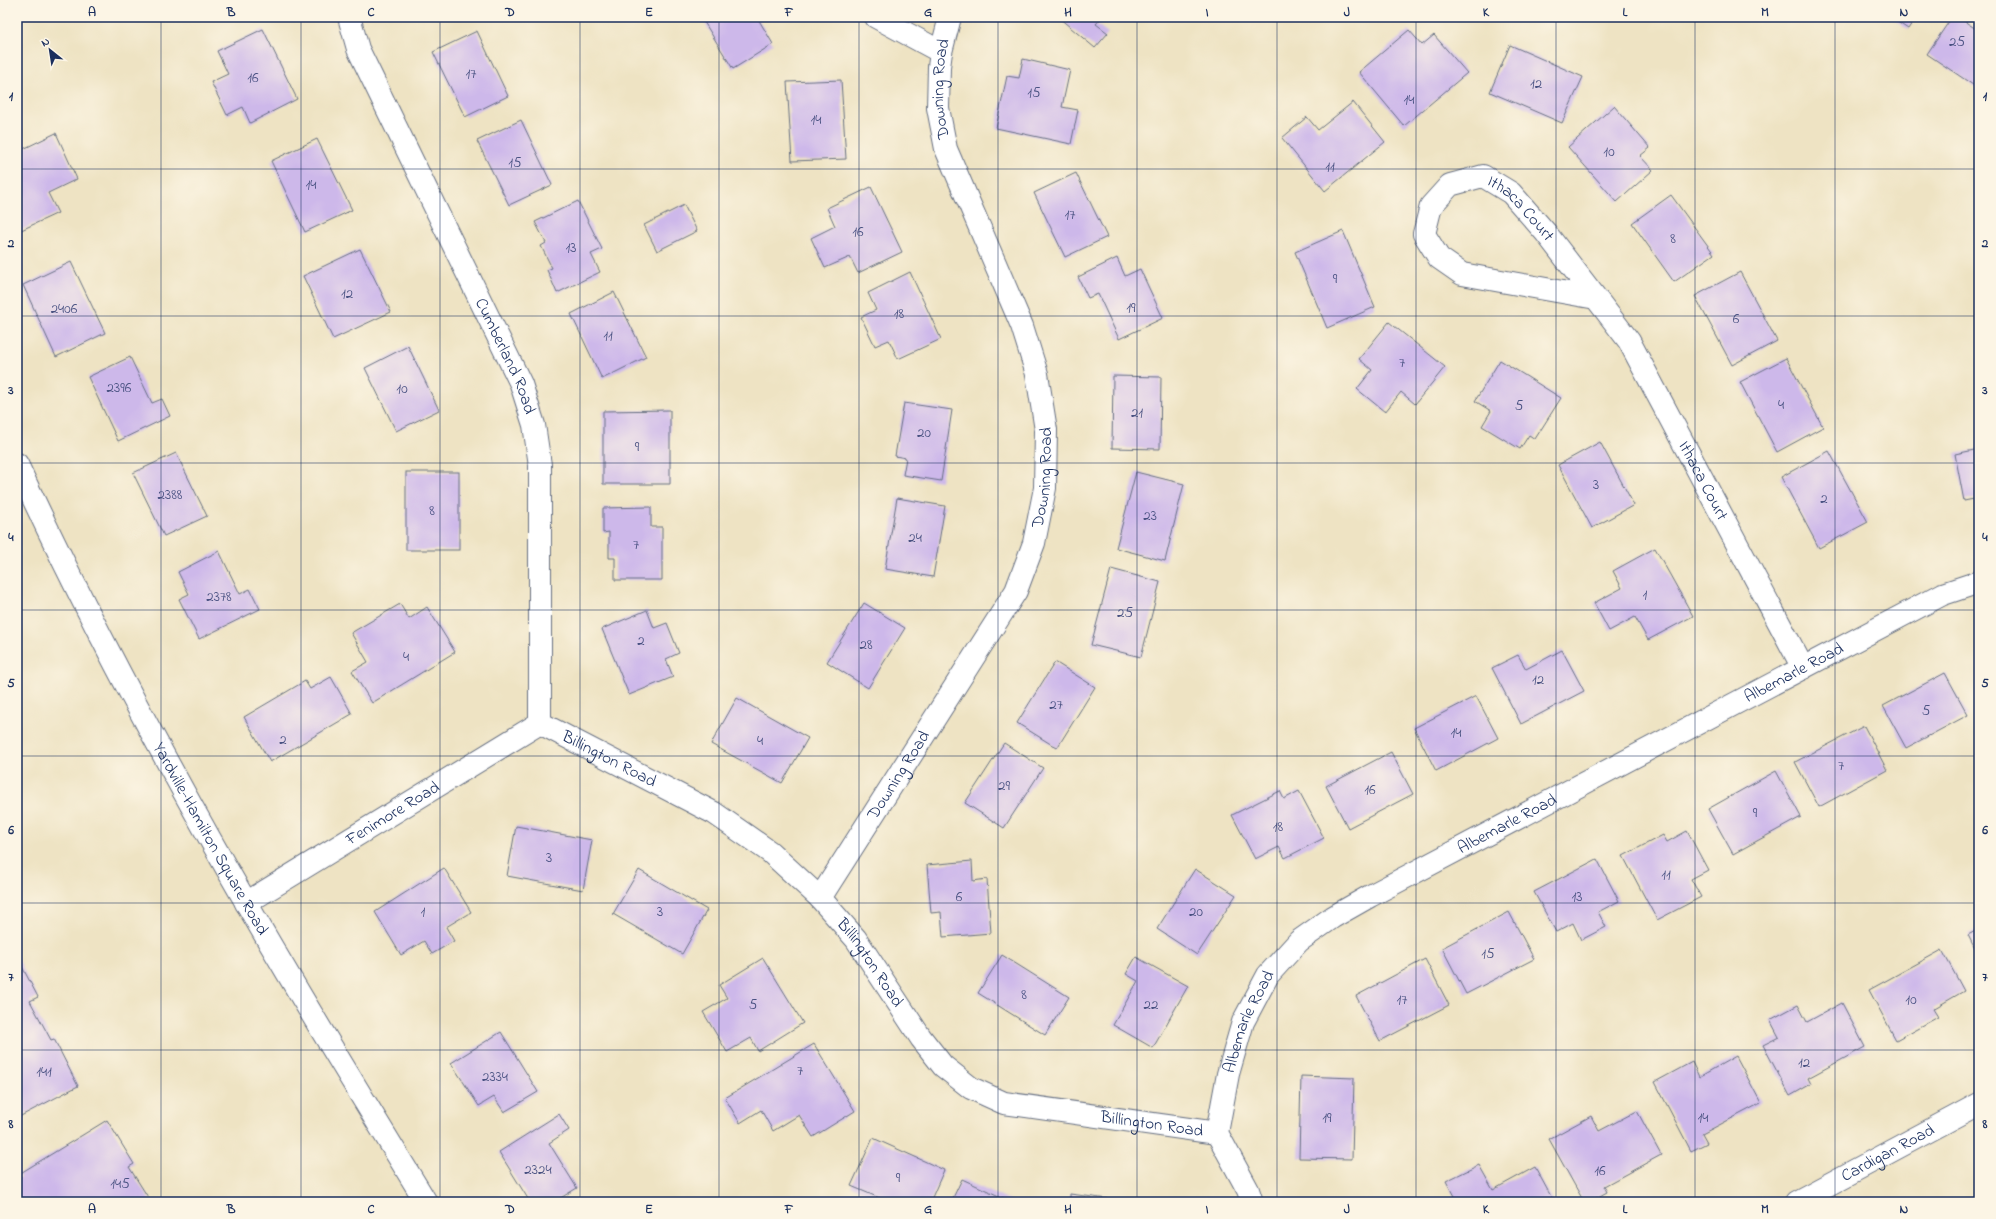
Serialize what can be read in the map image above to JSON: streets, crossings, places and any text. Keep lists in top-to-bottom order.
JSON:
{
  "streets": {
    "street": [
      "Downing Road",
      "Ithaca Court",
      "Cumberland Road",
      "Albemarle Road",
      "Billington Road",
      "Fenimore Road",
      "Yardville-Hamilton Square Road",
      "Cardigan Road"
    ]
  },
  "crossings": [
    ["Downing Road", "Billington Road"],
    ["Ithaca Court", "Albemarle Road"],
    ["Cumberland Road", "Billington Road"],
    ["Cumberland Road", "Fenimore Road"],
    ["Albemarle Road", "Billington Road"],
    ["Billington Road", "Fenimore Road"],
    ["Fenimore Road", "Yardville-Hamilton Square Road"]
  ],
  "house_numbers": [
    "25",
    "17",
    "16",
    "12",
    "15",
    "14",
    "14",
    "10",
    "15",
    "11",
    "14",
    "17",
    "16",
    "8",
    "13",
    "9",
    "12",
    "19",
    "2406",
    "18",
    "6",
    "11",
    "7",
    "2396",
    "10",
    "4",
    "5",
    "21",
    "20",
    "9",
    "3",
    "2388",
    "2",
    "8",
    "23",
    "24",
    "7",
    "1",
    "2378",
    "25",
    "2",
    "28",
    "4",
    "12",
    "27",
    "5",
    "14",
    "2",
    "4",
    "7",
    "29",
    "16",
    "9",
    "18",
    "3",
    "11",
    "6",
    "13",
    "1",
    "3",
    "20",
    "15",
    "8",
    "17",
    "10",
    "5",
    "22",
    "12",
    "7",
    "141",
    "2334",
    "19",
    "14",
    "2324",
    "16",
    "9",
    "145"
  ],
  "north": "top left",
  "grid": {
    "columns": [
      "A",
      "B",
      "C",
      "D",
      "E",
      "F",
      "G",
      "H",
      "I",
      "J",
      "K",
      "L",
      "M",
      "N"
    ],
    "rows": [
      "1",
      "2",
      "3",
      "4",
      "5",
      "6",
      "7",
      "8"
    ]
  }
}
